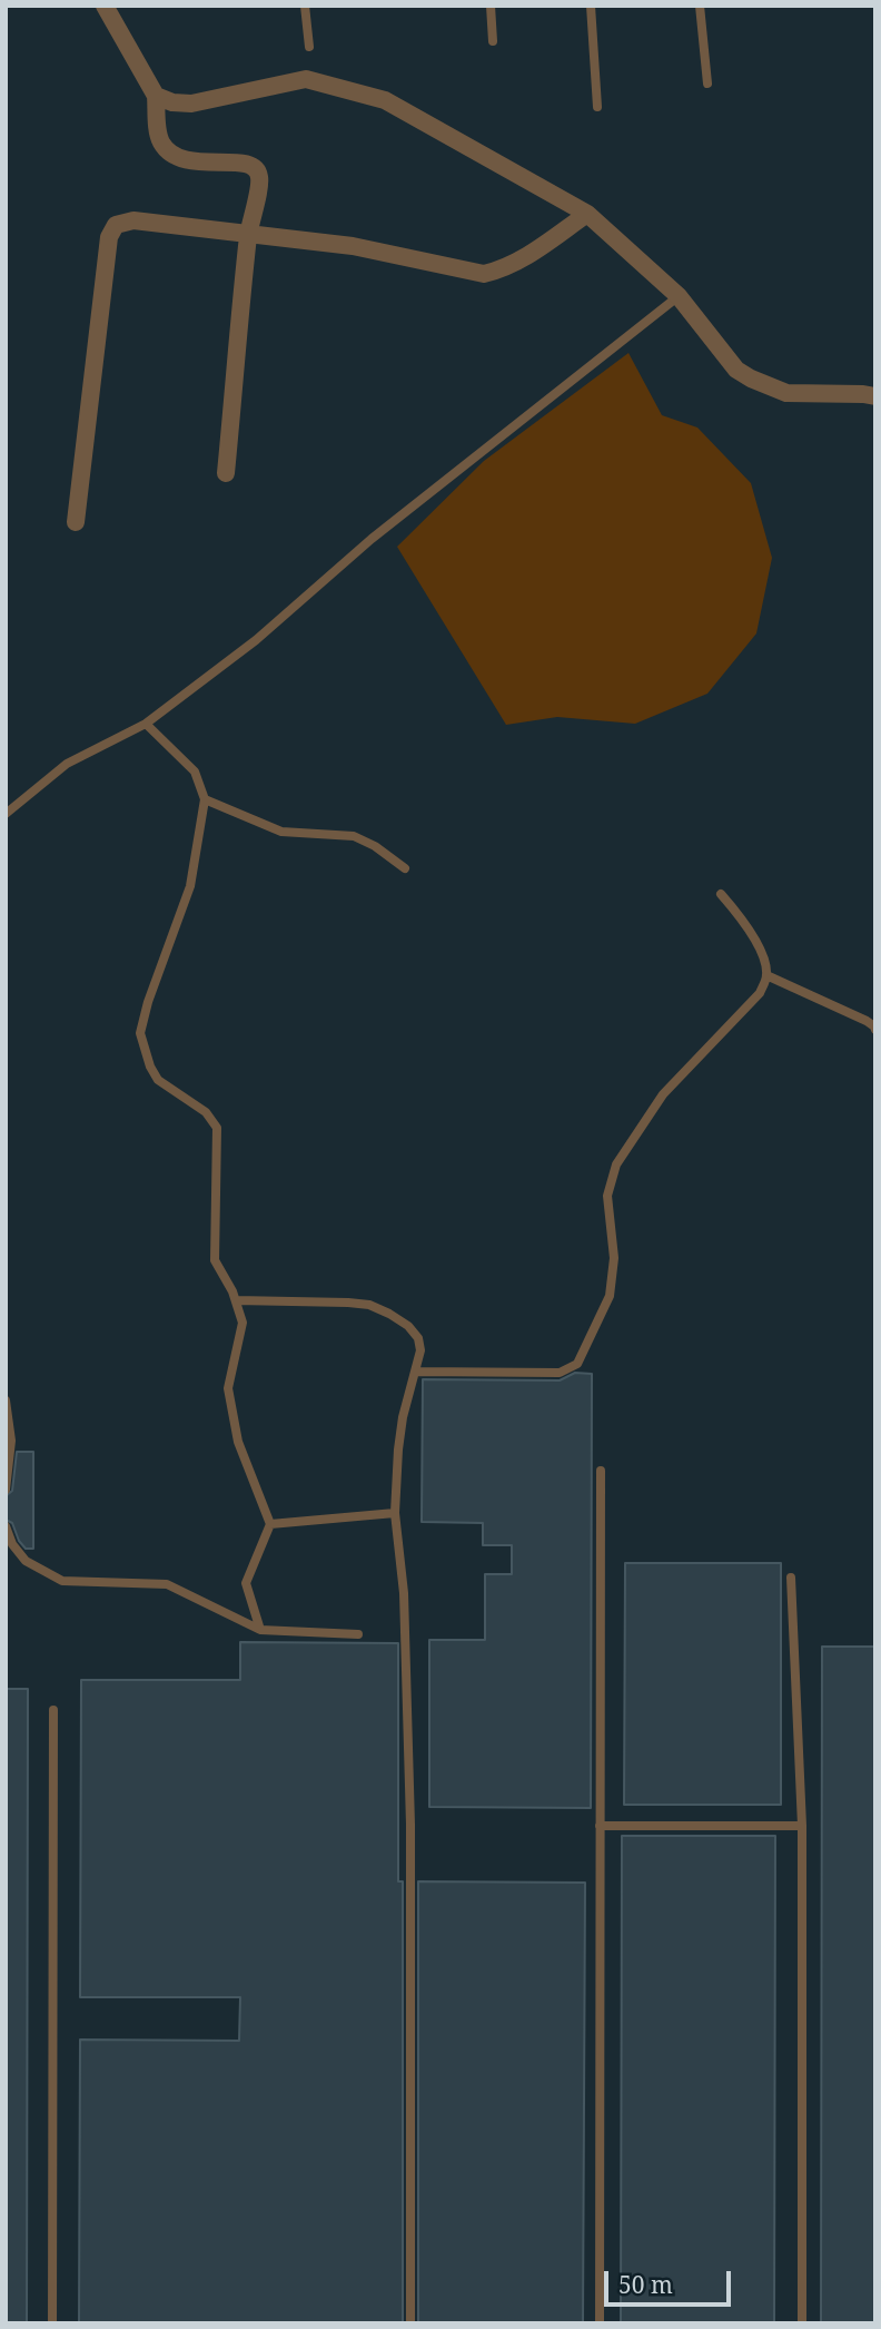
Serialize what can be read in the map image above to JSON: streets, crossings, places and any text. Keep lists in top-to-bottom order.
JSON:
{
  "scale_bar": "50 m"
}
